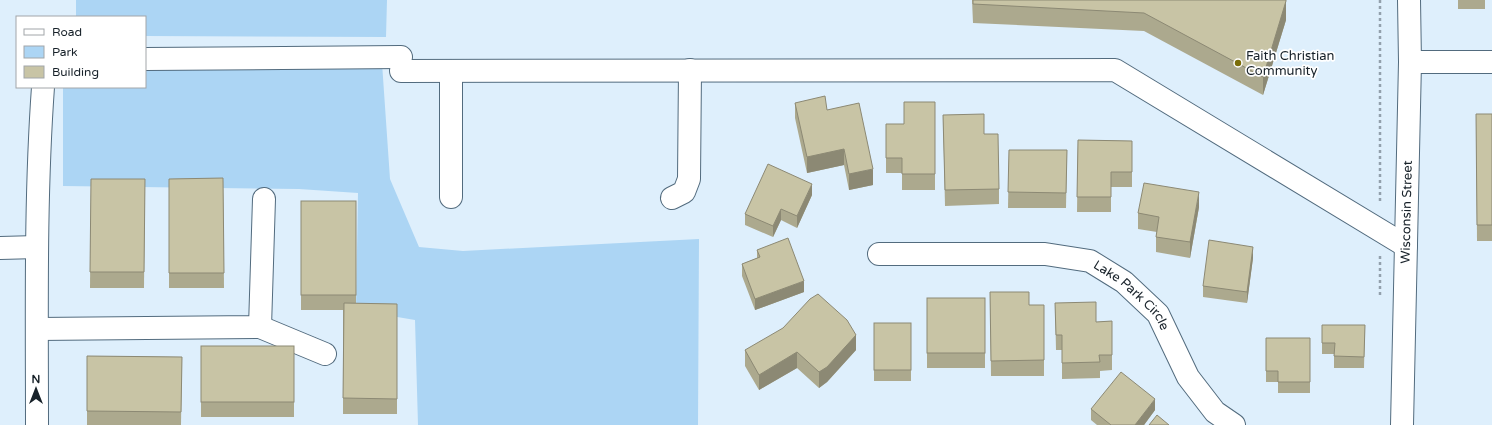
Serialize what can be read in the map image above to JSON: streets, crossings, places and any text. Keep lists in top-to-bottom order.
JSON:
{
  "streets": {
    "street": ["Wisconsin Street", "Lake Park Circle"]
  },
  "places": ["Faith Christian Community"],
  "legend": ["Road", "Park", "Building"],
  "north": "top"
}
